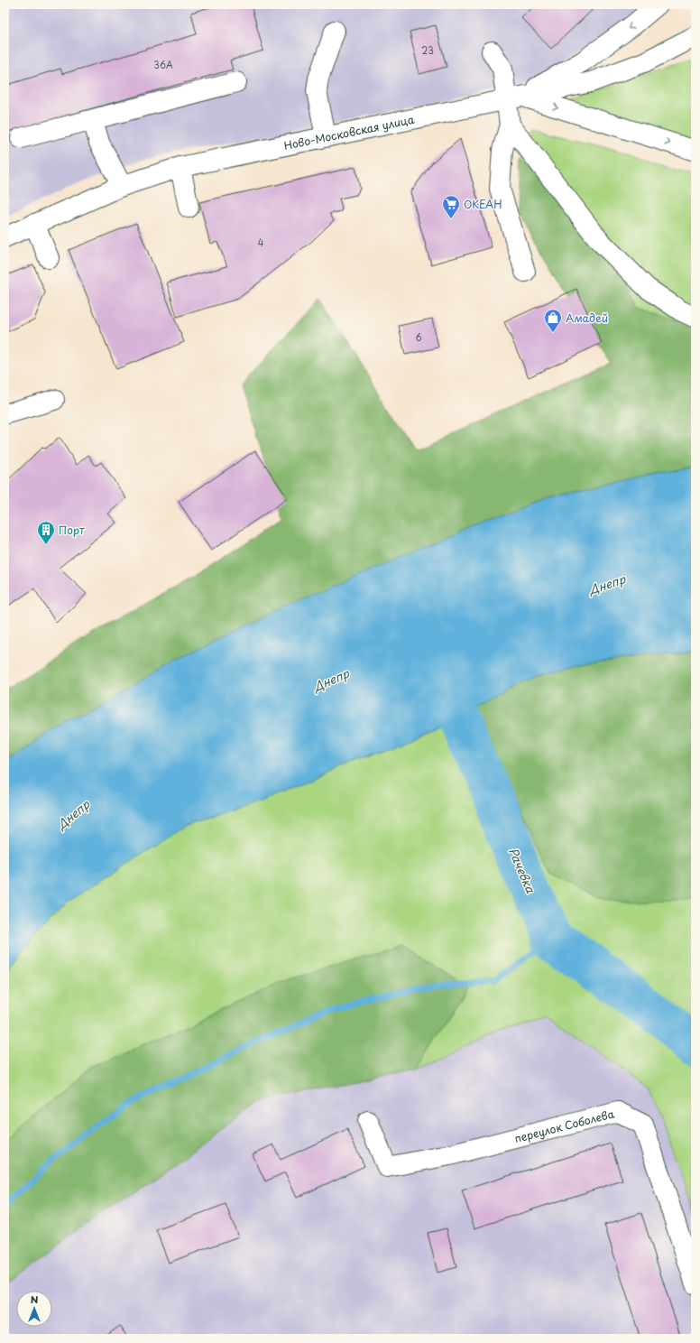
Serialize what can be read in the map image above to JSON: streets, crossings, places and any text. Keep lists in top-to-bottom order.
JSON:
{
  "streets": {
    "street": ["Ново-Московская улица", "переулок Соболева"]
  },
  "water": ["Днепр", "Рачевка"],
  "places": {
    "supermarket": ["ОКЕАН"],
    "shop": ["Амадей"],
    "building": ["Порт"]
  },
  "house_numbers": [
    "23",
    "36А",
    "4",
    "6"
  ],
  "north": "top"
}
